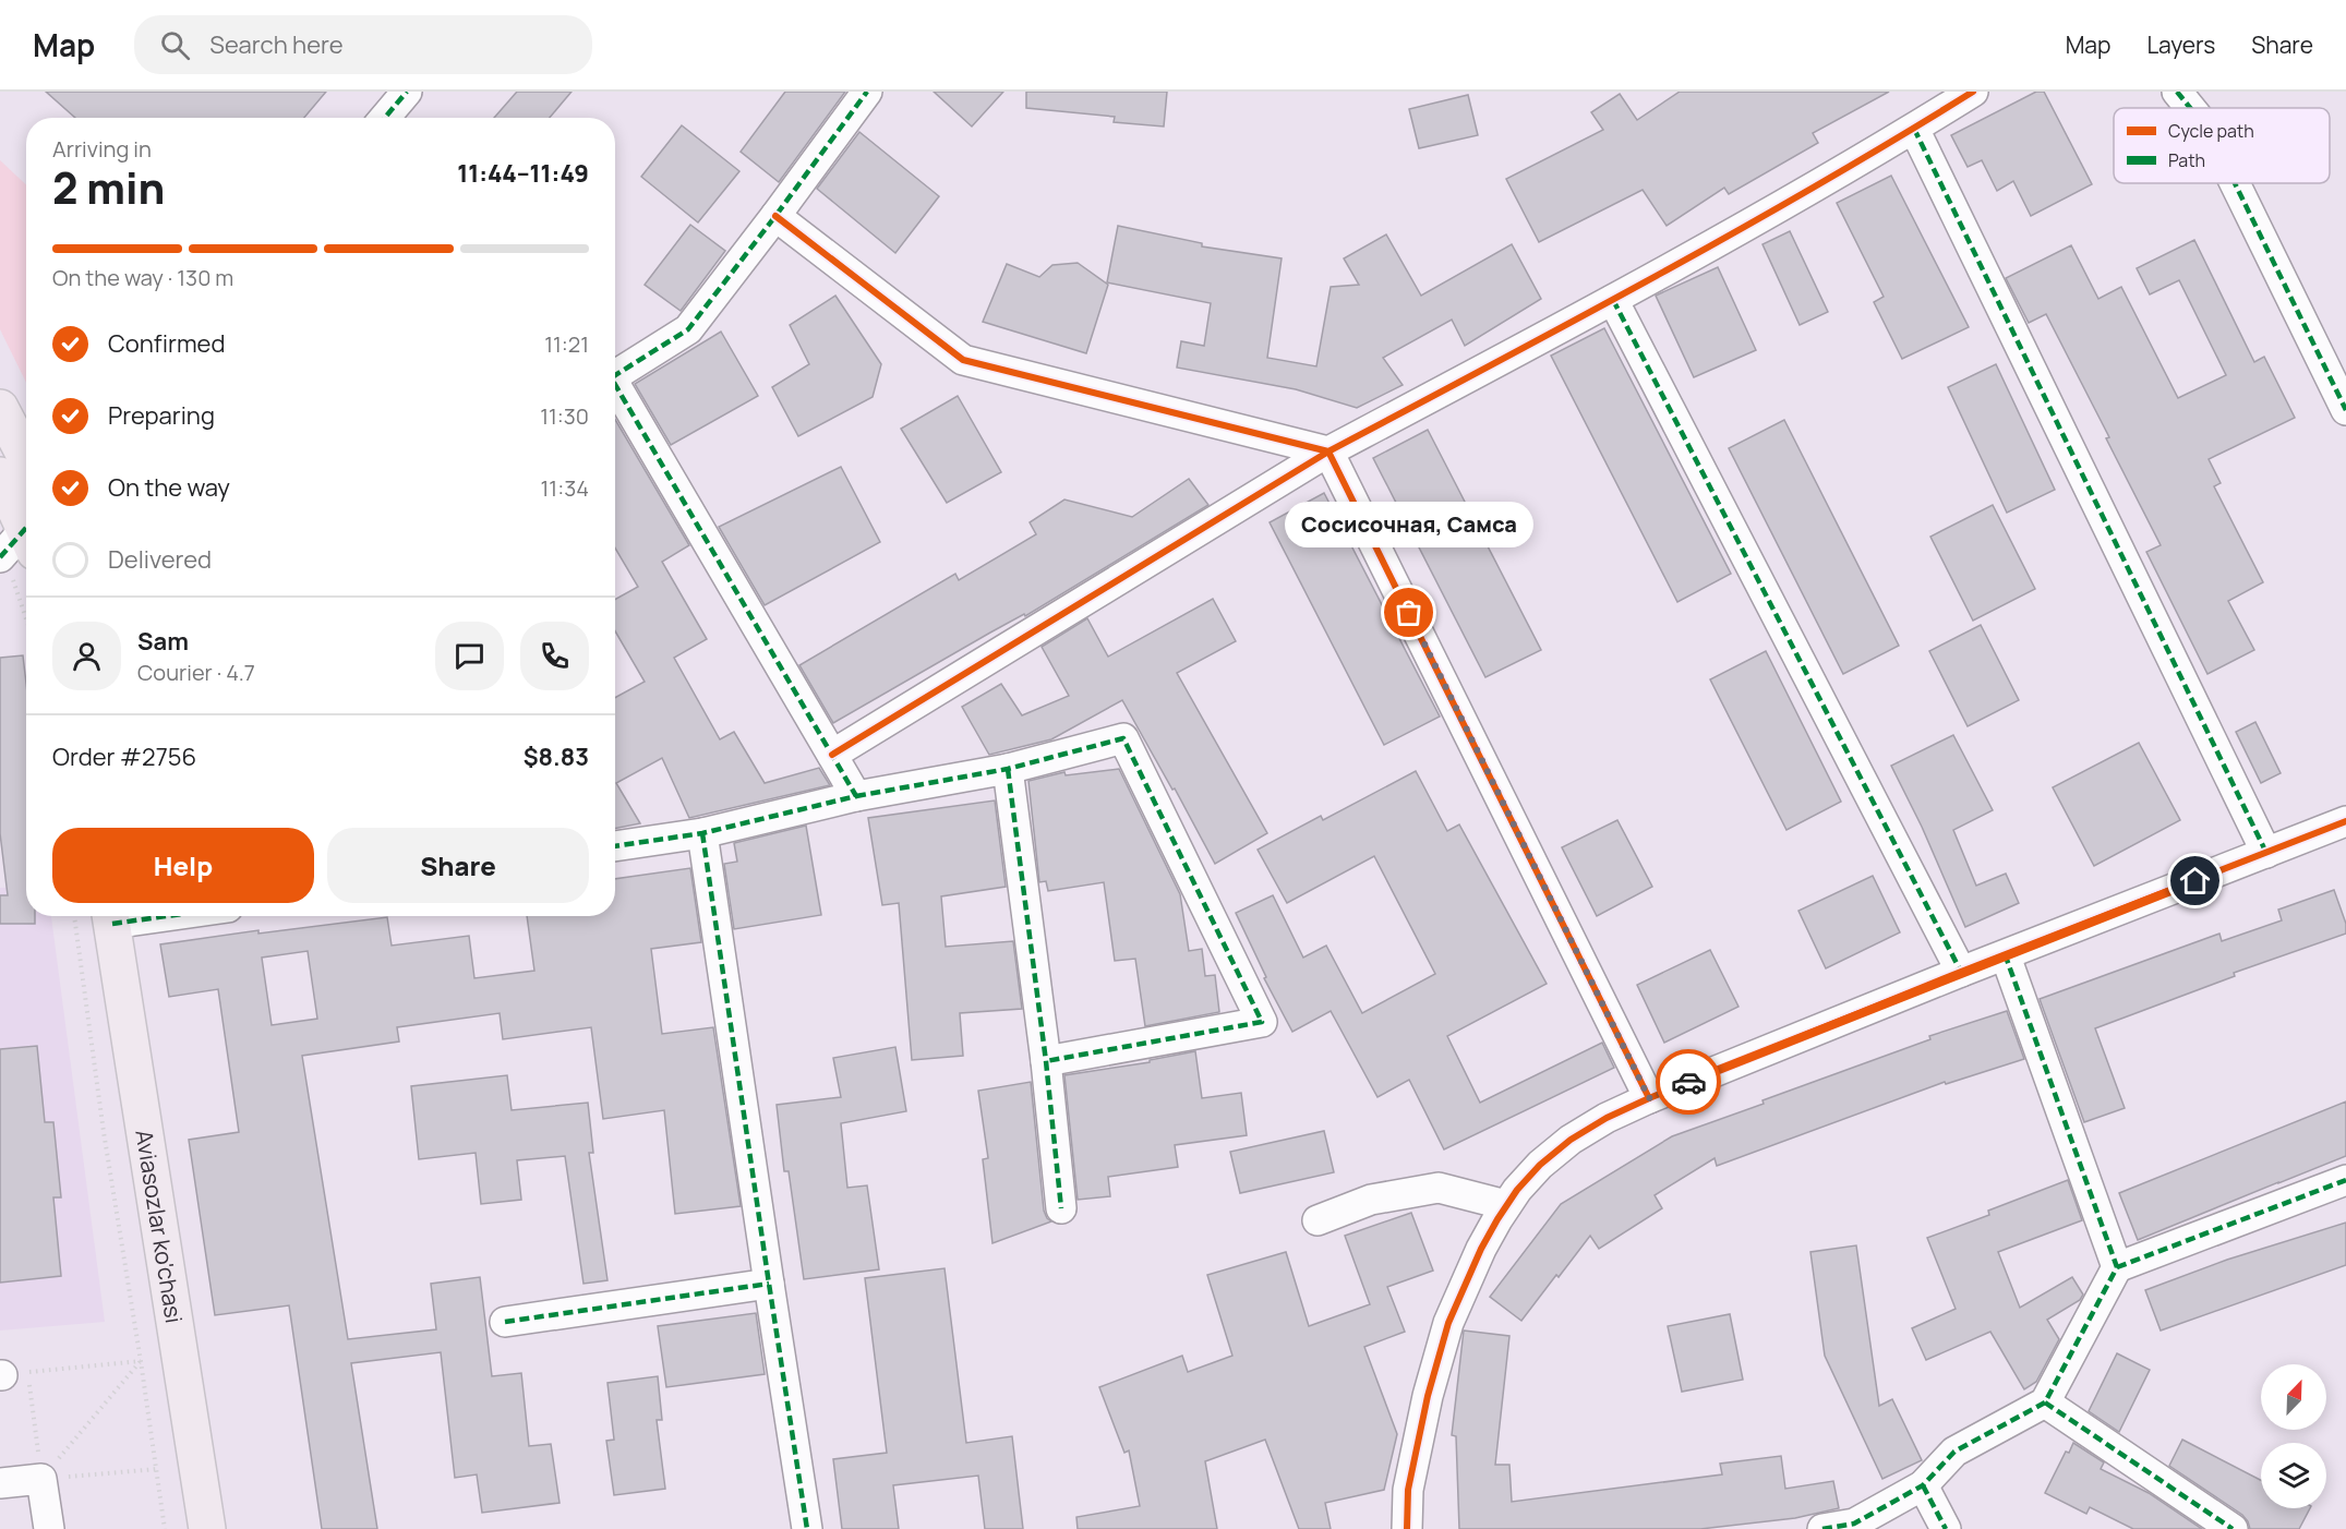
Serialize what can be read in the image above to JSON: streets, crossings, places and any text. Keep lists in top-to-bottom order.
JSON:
{
  "streets": {
    "main road": ["Aviasozlar ko'chasi"]
  },
  "places": ["Сосисочная, Самса"],
  "legend": ["Cycle path", "Path"],
  "north": "top right",
  "page": {
    "header": "Map",
    "search": "Search here",
    "nav": ["Map", "Layers", "Share"],
    "heading": ["2 min", "Arriving in", "11:44–11:49"],
    "panel": [
      "Sam",
      "Courier · 4.7",
      "Order #2756",
      "$8.83"
    ],
    "bar": "On the way · 130 m",
    "list": [
      ["Confirmed", "11:21"],
      ["Preparing", "11:30"],
      ["On the way", "11:34"],
      "Delivered"
    ],
    "bubble": "Сосисочная, Самса",
    "buttons": ["Help", "Share"]
  }
}
